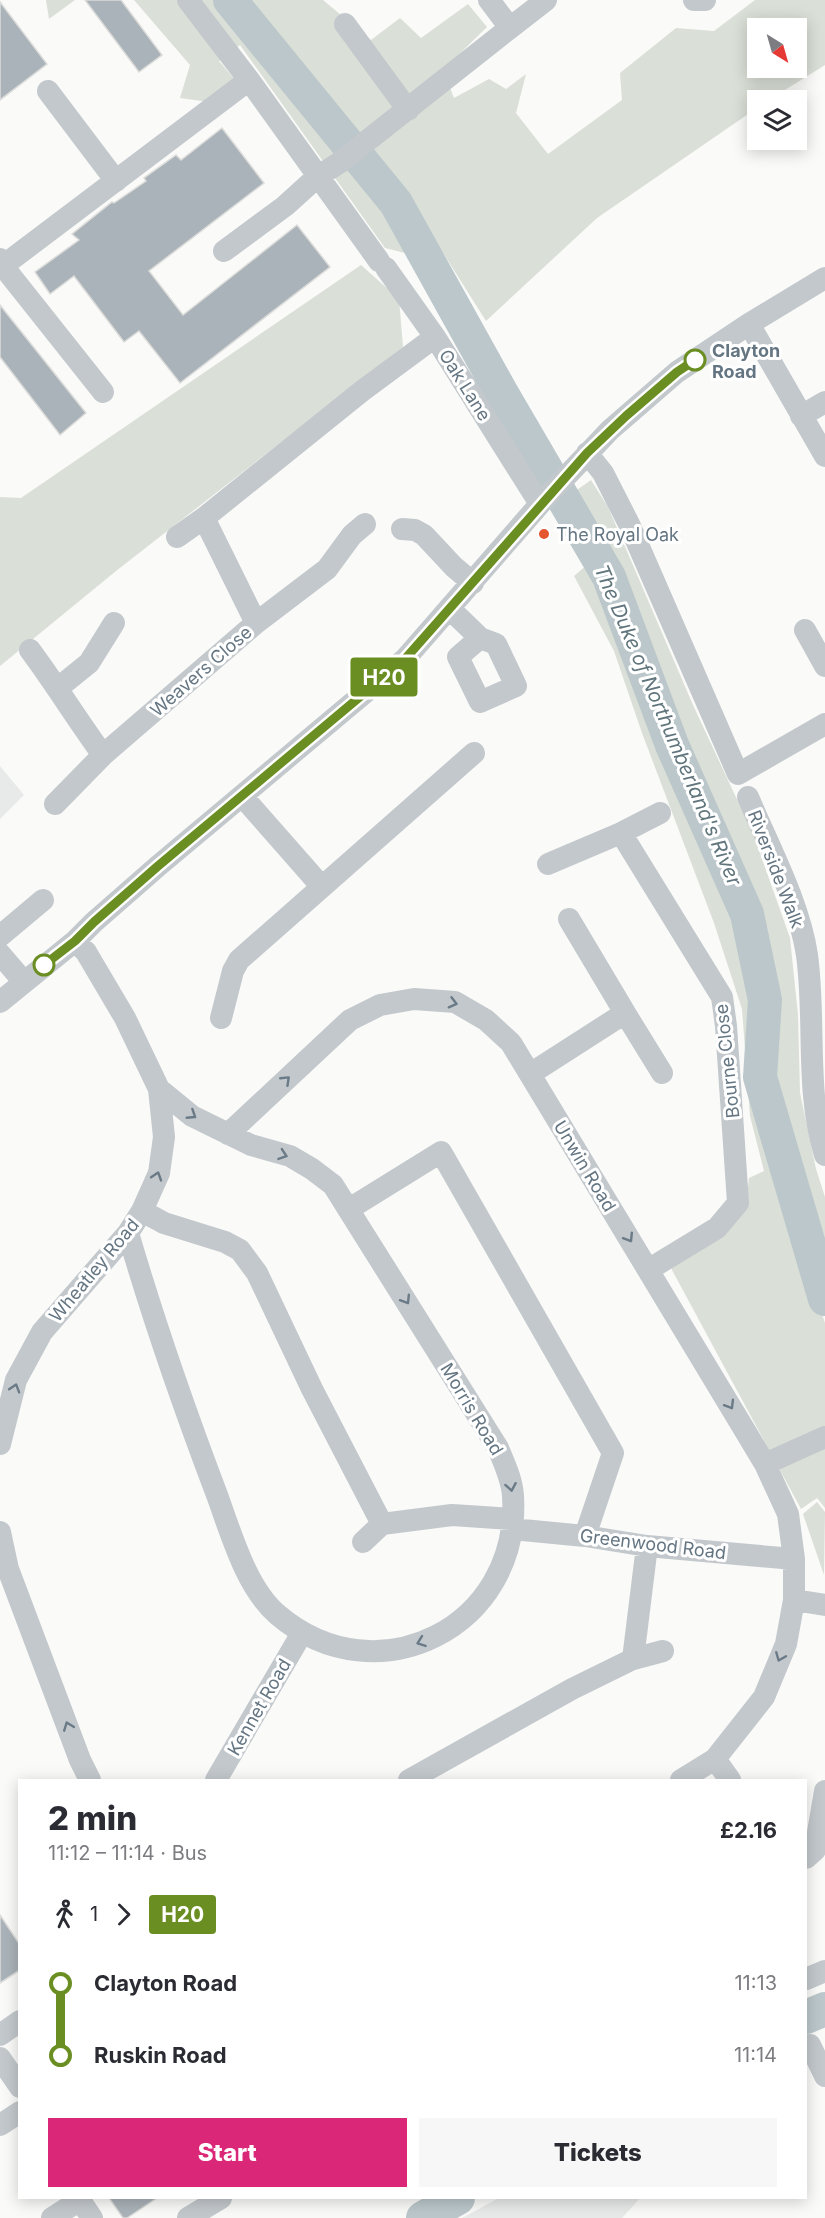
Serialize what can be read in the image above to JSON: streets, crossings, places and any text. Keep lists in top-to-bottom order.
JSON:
{
  "streets": {
    "street": [
      "Oak Lane",
      "Weavers Close",
      "Riverside Walk",
      "Bourne Close",
      "Unwin Road",
      "Wheatley Road",
      "Morris Road",
      "Greenwood Road",
      "Kennet Road"
    ]
  },
  "crossings": [
    ["Bourne Close", "Unwin Road"],
    ["Unwin Road", "Morris Road"],
    ["Unwin Road", "Greenwood Road"],
    ["Wheatley Road", "Morris Road"],
    ["Morris Road", "Greenwood Road"],
    ["Morris Road", "Kennet Road"]
  ],
  "one_way": ["Wheatley Road"],
  "water": ["The Duke of Northumberland's River"],
  "places": ["Clayton Road", "The Royal Oak"],
  "lines": ["bus line H20"],
  "north": "bottom right",
  "page": {
    "on_map": "H20",
    "heading": ["2 min", "11:12 – 11:14 · Bus", "£2.16"],
    "legs": ["1", "H20"],
    "list": [
      {
        "name": "Clayton Road",
        "value": "11:13"
      },
      {
        "name": "Ruskin Road",
        "value": "11:14"
      }
    ],
    "buttons": ["Start", "Tickets"]
  }
}
